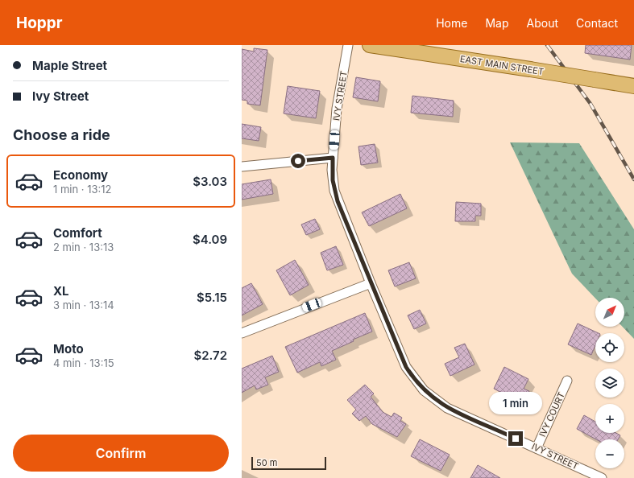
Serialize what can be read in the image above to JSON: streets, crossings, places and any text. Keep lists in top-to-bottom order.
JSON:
{
  "streets": {
    "main road": ["EAST MAIN STREET"],
    "street": ["IVY STREET", "IVY COURT"]
  },
  "crossings": [
    ["IVY STREET", "IVY COURT"]
  ],
  "scale_bar": "50 m",
  "north": "top right",
  "page": {
    "header": "Hoppr",
    "nav": [
      "Home",
      "Map",
      "About",
      "Contact"
    ],
    "banner": ["Maple Street", "Ivy Street"],
    "heading": "Choose a ride",
    "list": [
      {
        "name": "Economy",
        "note": "1 min · 13:12",
        "value": "$3.03"
      },
      {
        "name": "Comfort",
        "note": "2 min · 13:13",
        "value": "$4.09"
      },
      {
        "name": "XL",
        "note": "3 min · 13:14",
        "value": "$5.15"
      },
      {
        "name": "Moto",
        "note": "4 min · 13:15",
        "value": "$2.72"
      }
    ],
    "map_buttons": ["+", "−"],
    "bubble": "1 min",
    "buttons": "Confirm",
    "scale": "50 m"
  }
}
